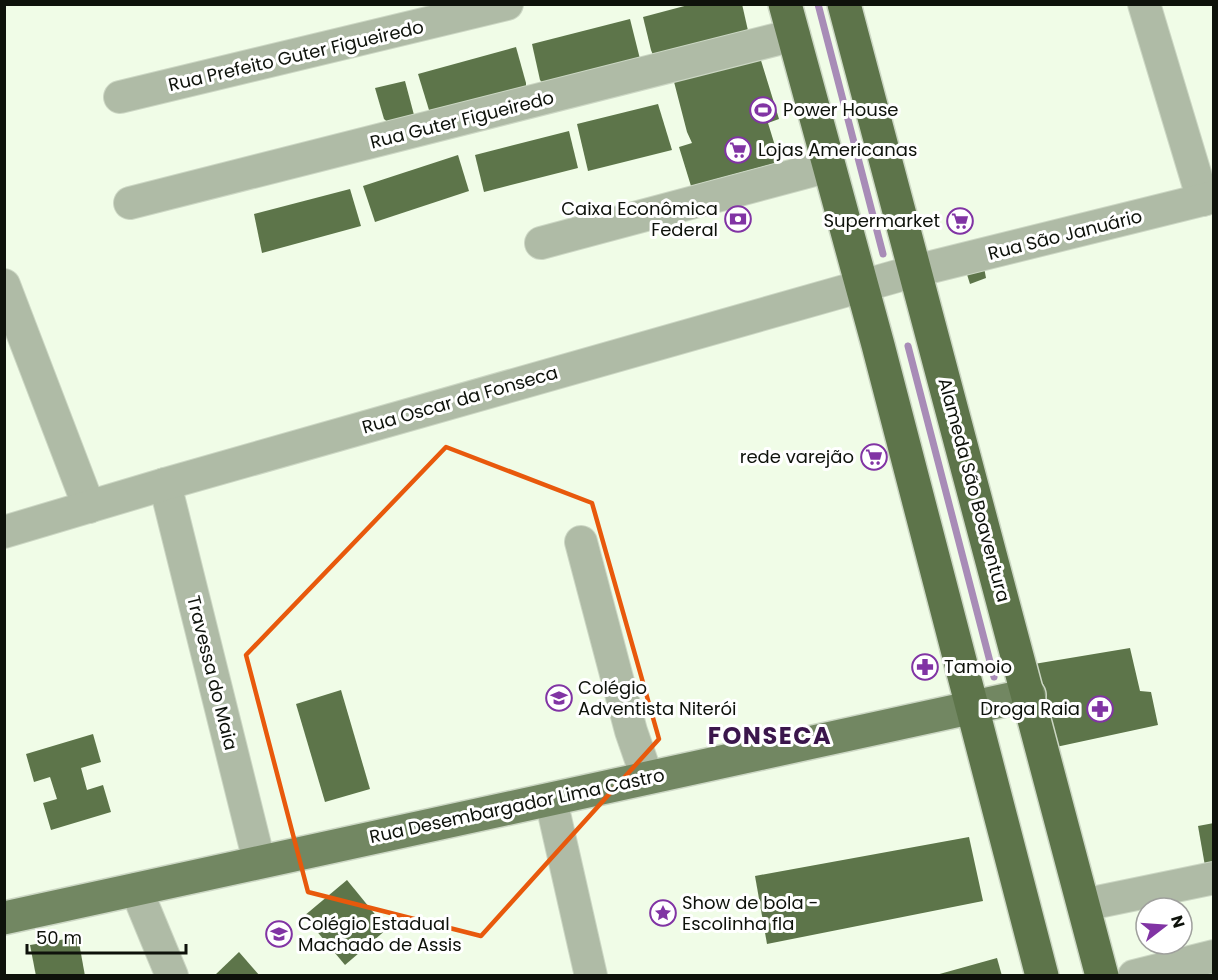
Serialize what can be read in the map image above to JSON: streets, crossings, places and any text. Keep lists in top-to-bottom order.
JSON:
{
  "streets": {
    "highway": ["Alameda São Boaventura"],
    "main road": ["Rua Desembargador Lima Castro"],
    "street": [
      "Rua Prefeito Guter Figueiredo",
      "Rua Guter Figueiredo",
      "Rua São Januário",
      "Rua Oscar da Fonseca",
      "Travessa do Maia"
    ]
  },
  "crossings": [
    ["Rua São Januário", "Rua Oscar da Fonseca"],
    ["Rua São Januário", "Alameda São Boaventura"],
    ["Rua Oscar da Fonseca", "Alameda São Boaventura"],
    ["Rua Oscar da Fonseca", "Travessa do Maia"],
    ["Alameda São Boaventura", "Rua Desembargador Lima Castro"],
    ["Travessa do Maia", "Rua Desembargador Lima Castro"]
  ],
  "districts": ["FONSECA"],
  "places": {
    "sports": ["Power House"],
    "supermarket": ["Lojas Americanas", "Supermarket", "rede varejão"],
    "bank": ["Caixa Econômica Federal"],
    "pharmacy": ["Tamoio", "Droga Raia"],
    "school or university": ["Colégio Adventista Niterói", "Colégio Estadual Machado de Assis"],
    "place": ["Show de bola - Escolinha fla"]
  },
  "scale_bar": "50 m",
  "north": "right"
}
